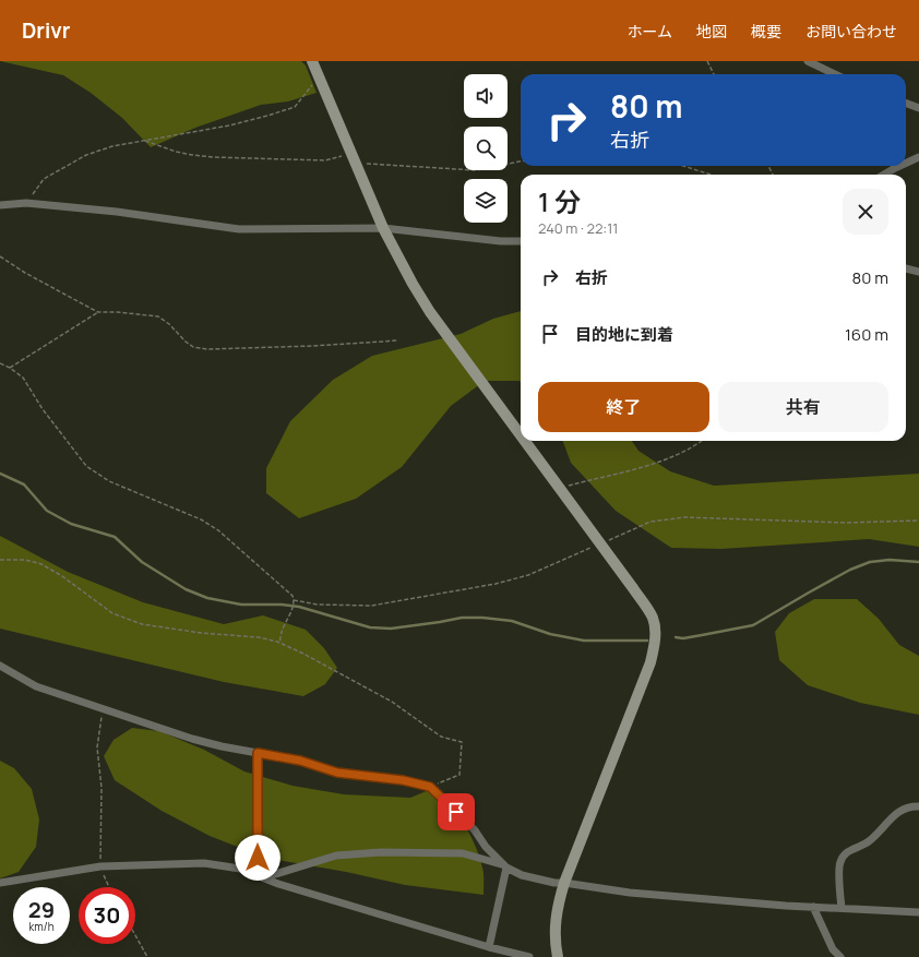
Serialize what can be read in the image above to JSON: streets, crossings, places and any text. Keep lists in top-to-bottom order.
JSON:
{
  "page": {
    "header": "Drivr",
    "nav": [
      "ホーム",
      "地図",
      "概要",
      "お問い合わせ"
    ],
    "turn": ["80 m", "右折"],
    "heading": ["1 分", "240 m · 22:11"],
    "list": [
      {
        "name": "右折",
        "value": "80 m"
      },
      {
        "name": "目的地に到着",
        "value": "160 m"
      }
    ],
    "buttons": ["終了", "共有"],
    "speed": "29 km/h",
    "limit": "30"
  }
}
